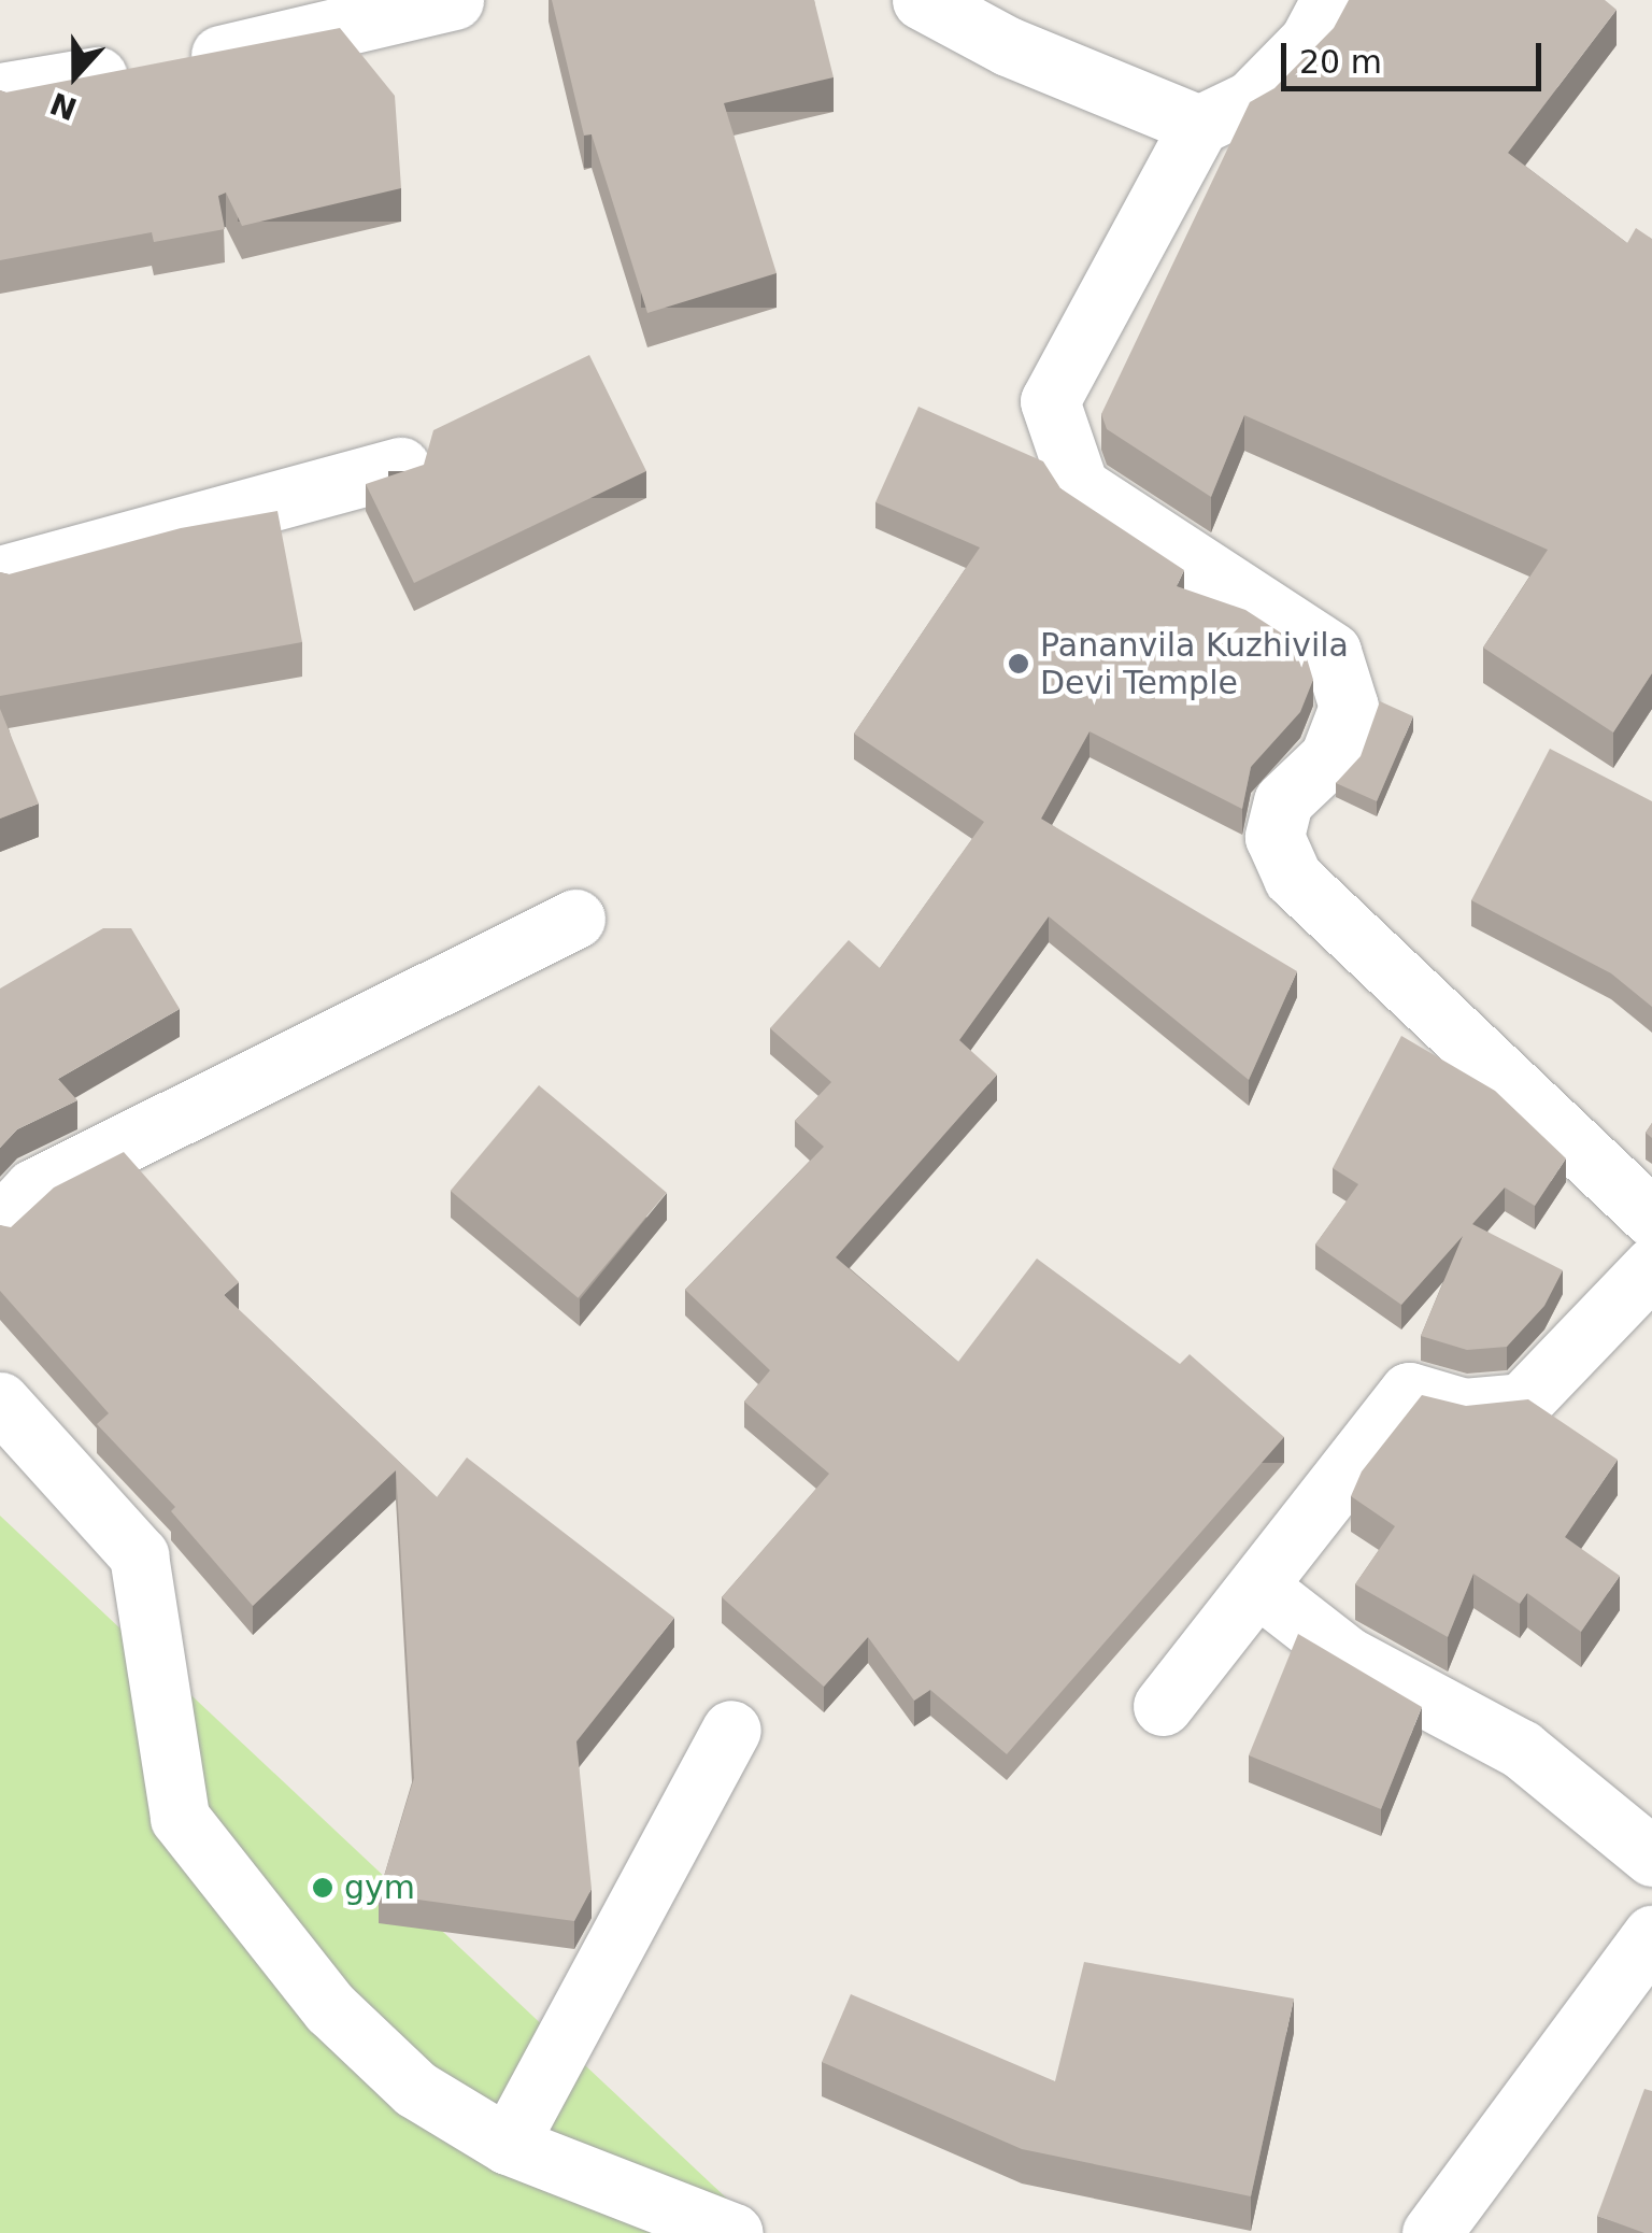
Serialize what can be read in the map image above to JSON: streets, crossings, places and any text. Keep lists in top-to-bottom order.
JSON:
{
  "places": ["Pananvila Kuzhivila Devi Temple", "gym"],
  "scale_bar": "20 m",
  "north": "bottom"
}
